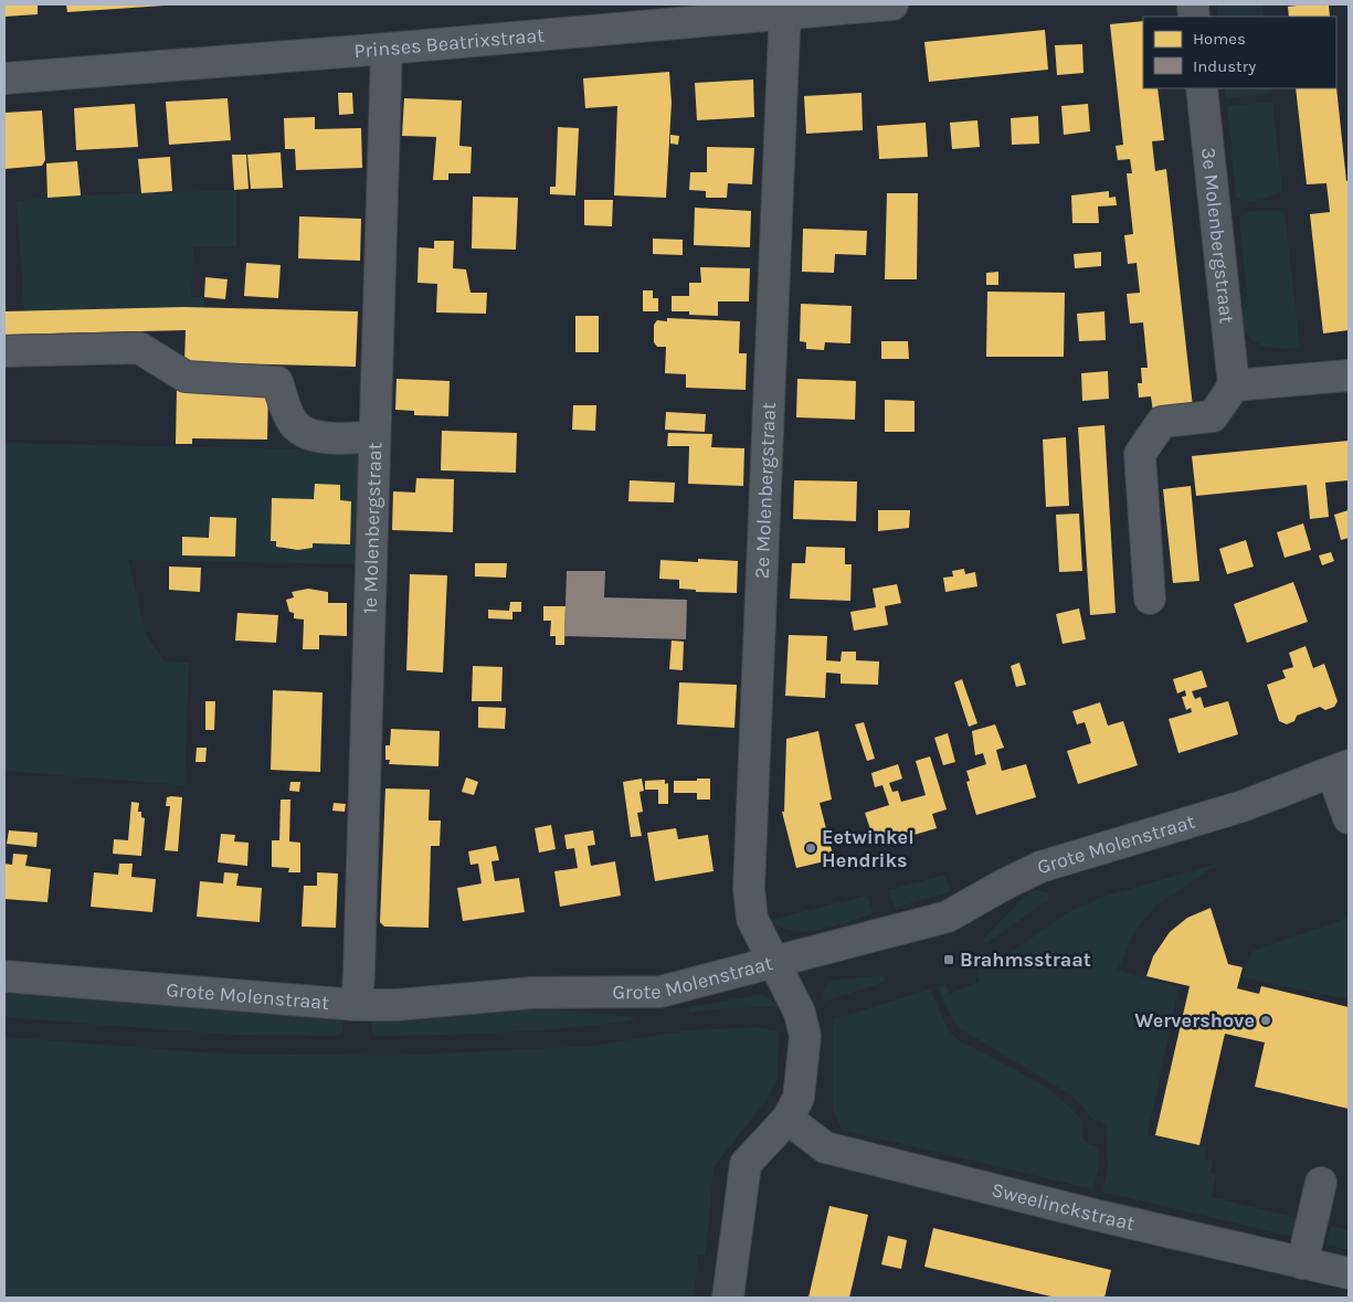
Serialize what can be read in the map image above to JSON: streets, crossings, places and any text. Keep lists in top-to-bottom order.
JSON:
{
  "streets": {
    "street": [
      "Prinses Beatrixstraat",
      "3e Molenbergstraat",
      "2e Molenbergstraat",
      "1e Molenbergstraat",
      "Grote Molenstraat",
      "Sweelinckstraat"
    ]
  },
  "crossings": [
    ["Prinses Beatrixstraat", "2e Molenbergstraat"],
    ["Prinses Beatrixstraat", "1e Molenbergstraat"],
    ["2e Molenbergstraat", "Grote Molenstraat"],
    ["1e Molenbergstraat", "Grote Molenstraat"]
  ],
  "places": {
    "other": ["Eetwinkel Hendriks", "Wervershove"],
    "transit": ["Brahmsstraat"]
  },
  "legend": ["Homes", "Industry"]
}
